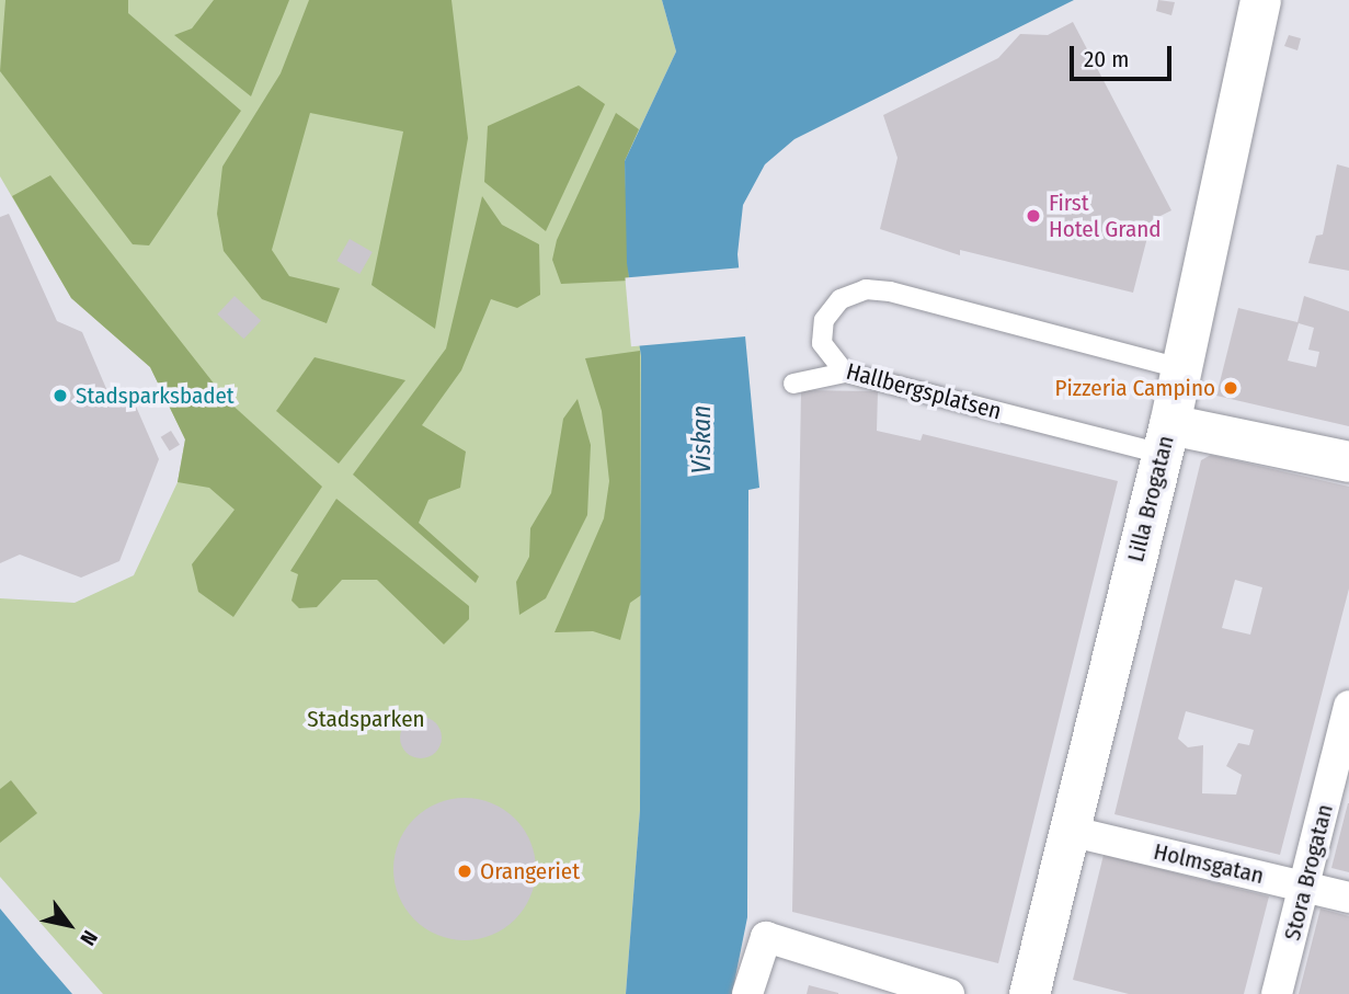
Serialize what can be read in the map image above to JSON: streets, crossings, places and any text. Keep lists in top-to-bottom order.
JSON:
{
  "streets": {
    "street": ["Lilla Brogatan", "Holmsgatan", "Stora Brogatan"],
    "lane": ["Hallbergsplatsen"]
  },
  "crossings": [
    ["Hallbergsplatsen", "Lilla Brogatan"],
    ["Lilla Brogatan", "Holmsgatan"],
    ["Holmsgatan", "Stora Brogatan"]
  ],
  "water": ["Viskan"],
  "parks": ["Stadsparken"],
  "places": [
    "First Hotel Grand",
    "Pizzeria Campino",
    "Stadsparksbadet",
    "Orangeriet"
  ],
  "scale_bar": "20 m",
  "north": "bottom right"
}
